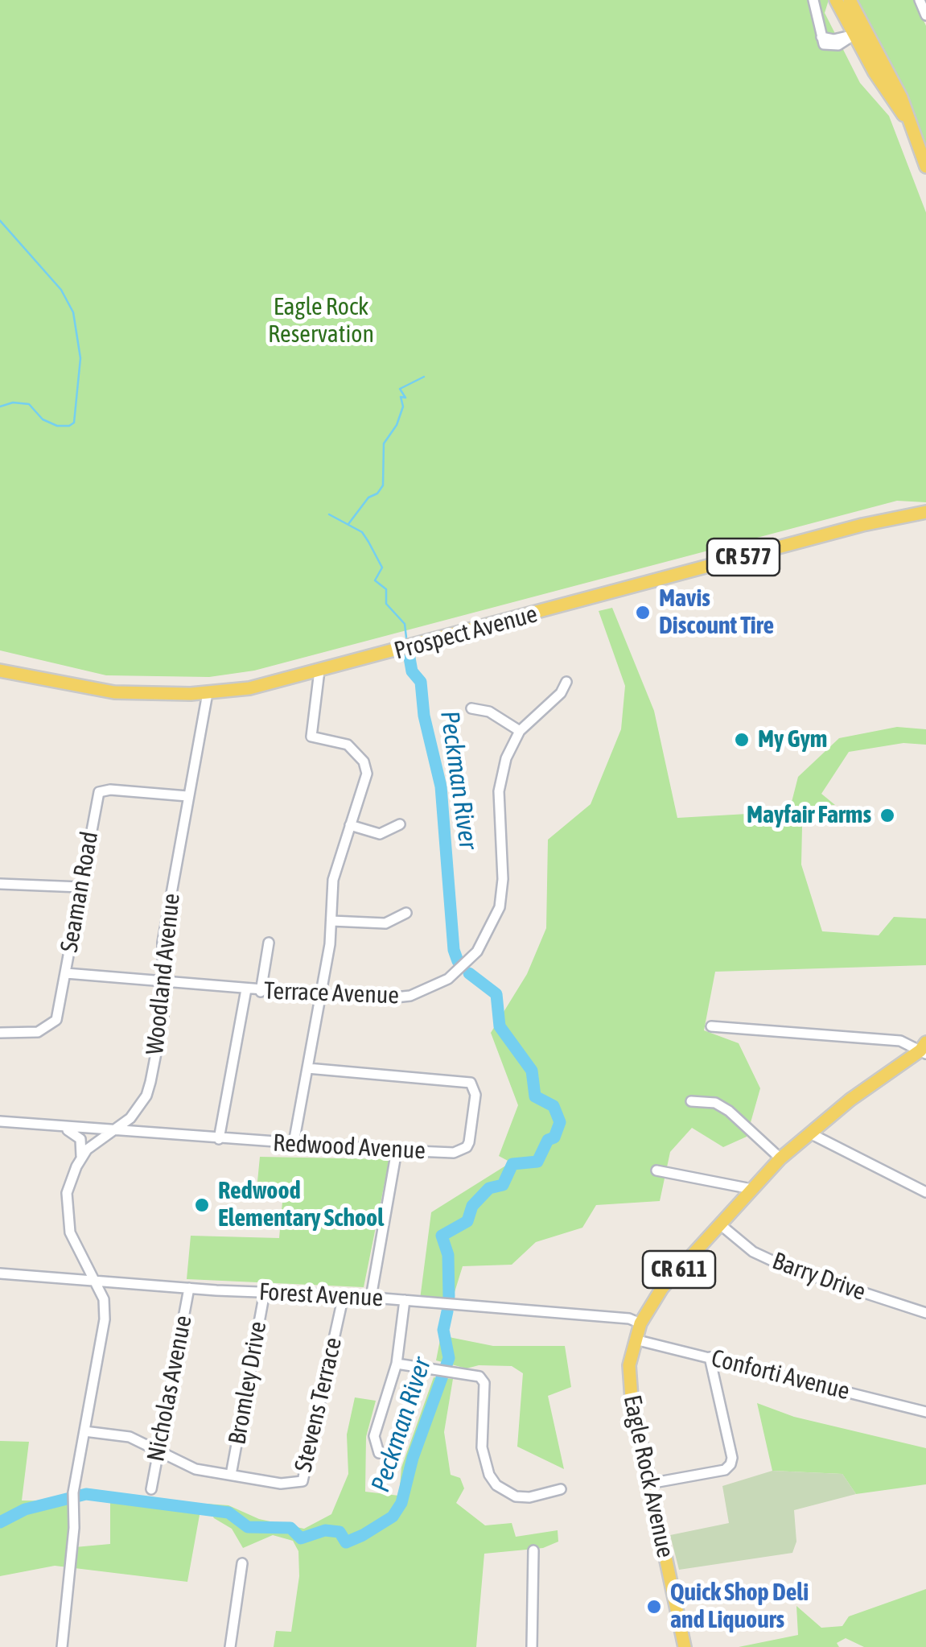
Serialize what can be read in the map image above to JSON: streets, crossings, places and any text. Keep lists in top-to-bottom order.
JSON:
{
  "streets": {
    "main road": [
      "CR 577",
      "Prospect Avenue",
      "CR 611",
      "Eagle Rock Avenue"
    ],
    "street": [
      "Seaman Road",
      "Woodland Avenue",
      "Terrace Avenue",
      "Redwood Avenue",
      "Barry Drive",
      "Forest Avenue",
      "Conforti Avenue",
      "Bromley Drive",
      "Nicholas Avenue",
      "Stevens Terrace"
    ]
  },
  "crossings": [
    ["Prospect Avenue", "Woodland Avenue"],
    ["Seaman Road", "Woodland Avenue"],
    ["Seaman Road", "Terrace Avenue"],
    ["Woodland Avenue", "Terrace Avenue"],
    ["Woodland Avenue", "Redwood Avenue"],
    ["Woodland Avenue", "Forest Avenue"],
    ["Woodland Avenue", "Stevens Terrace"],
    ["Barry Drive", "Eagle Rock Avenue"],
    ["Forest Avenue", "Bromley Drive"],
    ["Forest Avenue", "Nicholas Avenue"],
    ["Forest Avenue", "Stevens Terrace"],
    ["Forest Avenue", "Eagle Rock Avenue"],
    ["Conforti Avenue", "Eagle Rock Avenue"],
    ["Bromley Drive", "Stevens Terrace"],
    ["Nicholas Avenue", "Stevens Terrace"]
  ],
  "water": ["Peckman River"],
  "parks": ["Eagle Rock Reservation"],
  "places": [
    "Mavis Discount Tire",
    "My Gym",
    "Mayfair Farms",
    "Redwood Elementary School",
    "Quick Shop Deli and Liquours"
  ]
}
